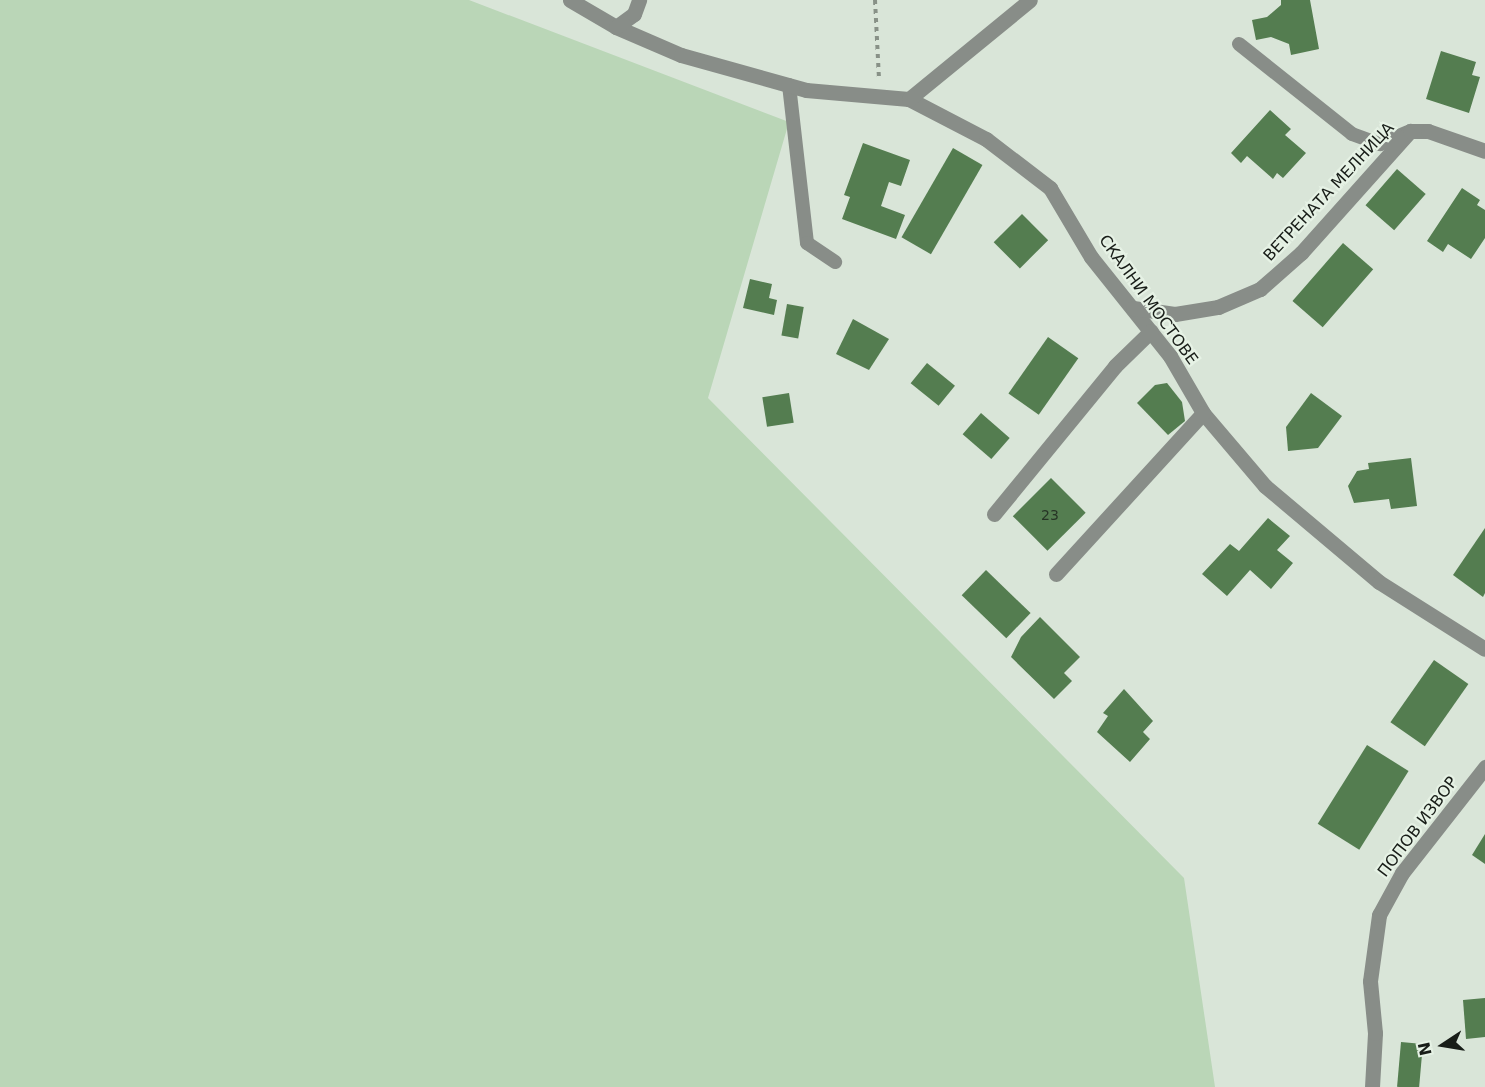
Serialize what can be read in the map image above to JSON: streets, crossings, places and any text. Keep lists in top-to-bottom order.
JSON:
{
  "streets": {
    "street": ["ВЕТРЕНАТА МЕЛНИЦА", "СКАЛНИ МОСТОВЕ", "ПОПОВ ИЗВОР"]
  },
  "crossings": [
    ["ВЕТРЕНАТА МЕЛНИЦА", "СКАЛНИ МОСТОВЕ"]
  ],
  "house_numbers": ["23"],
  "north": "left"
}
